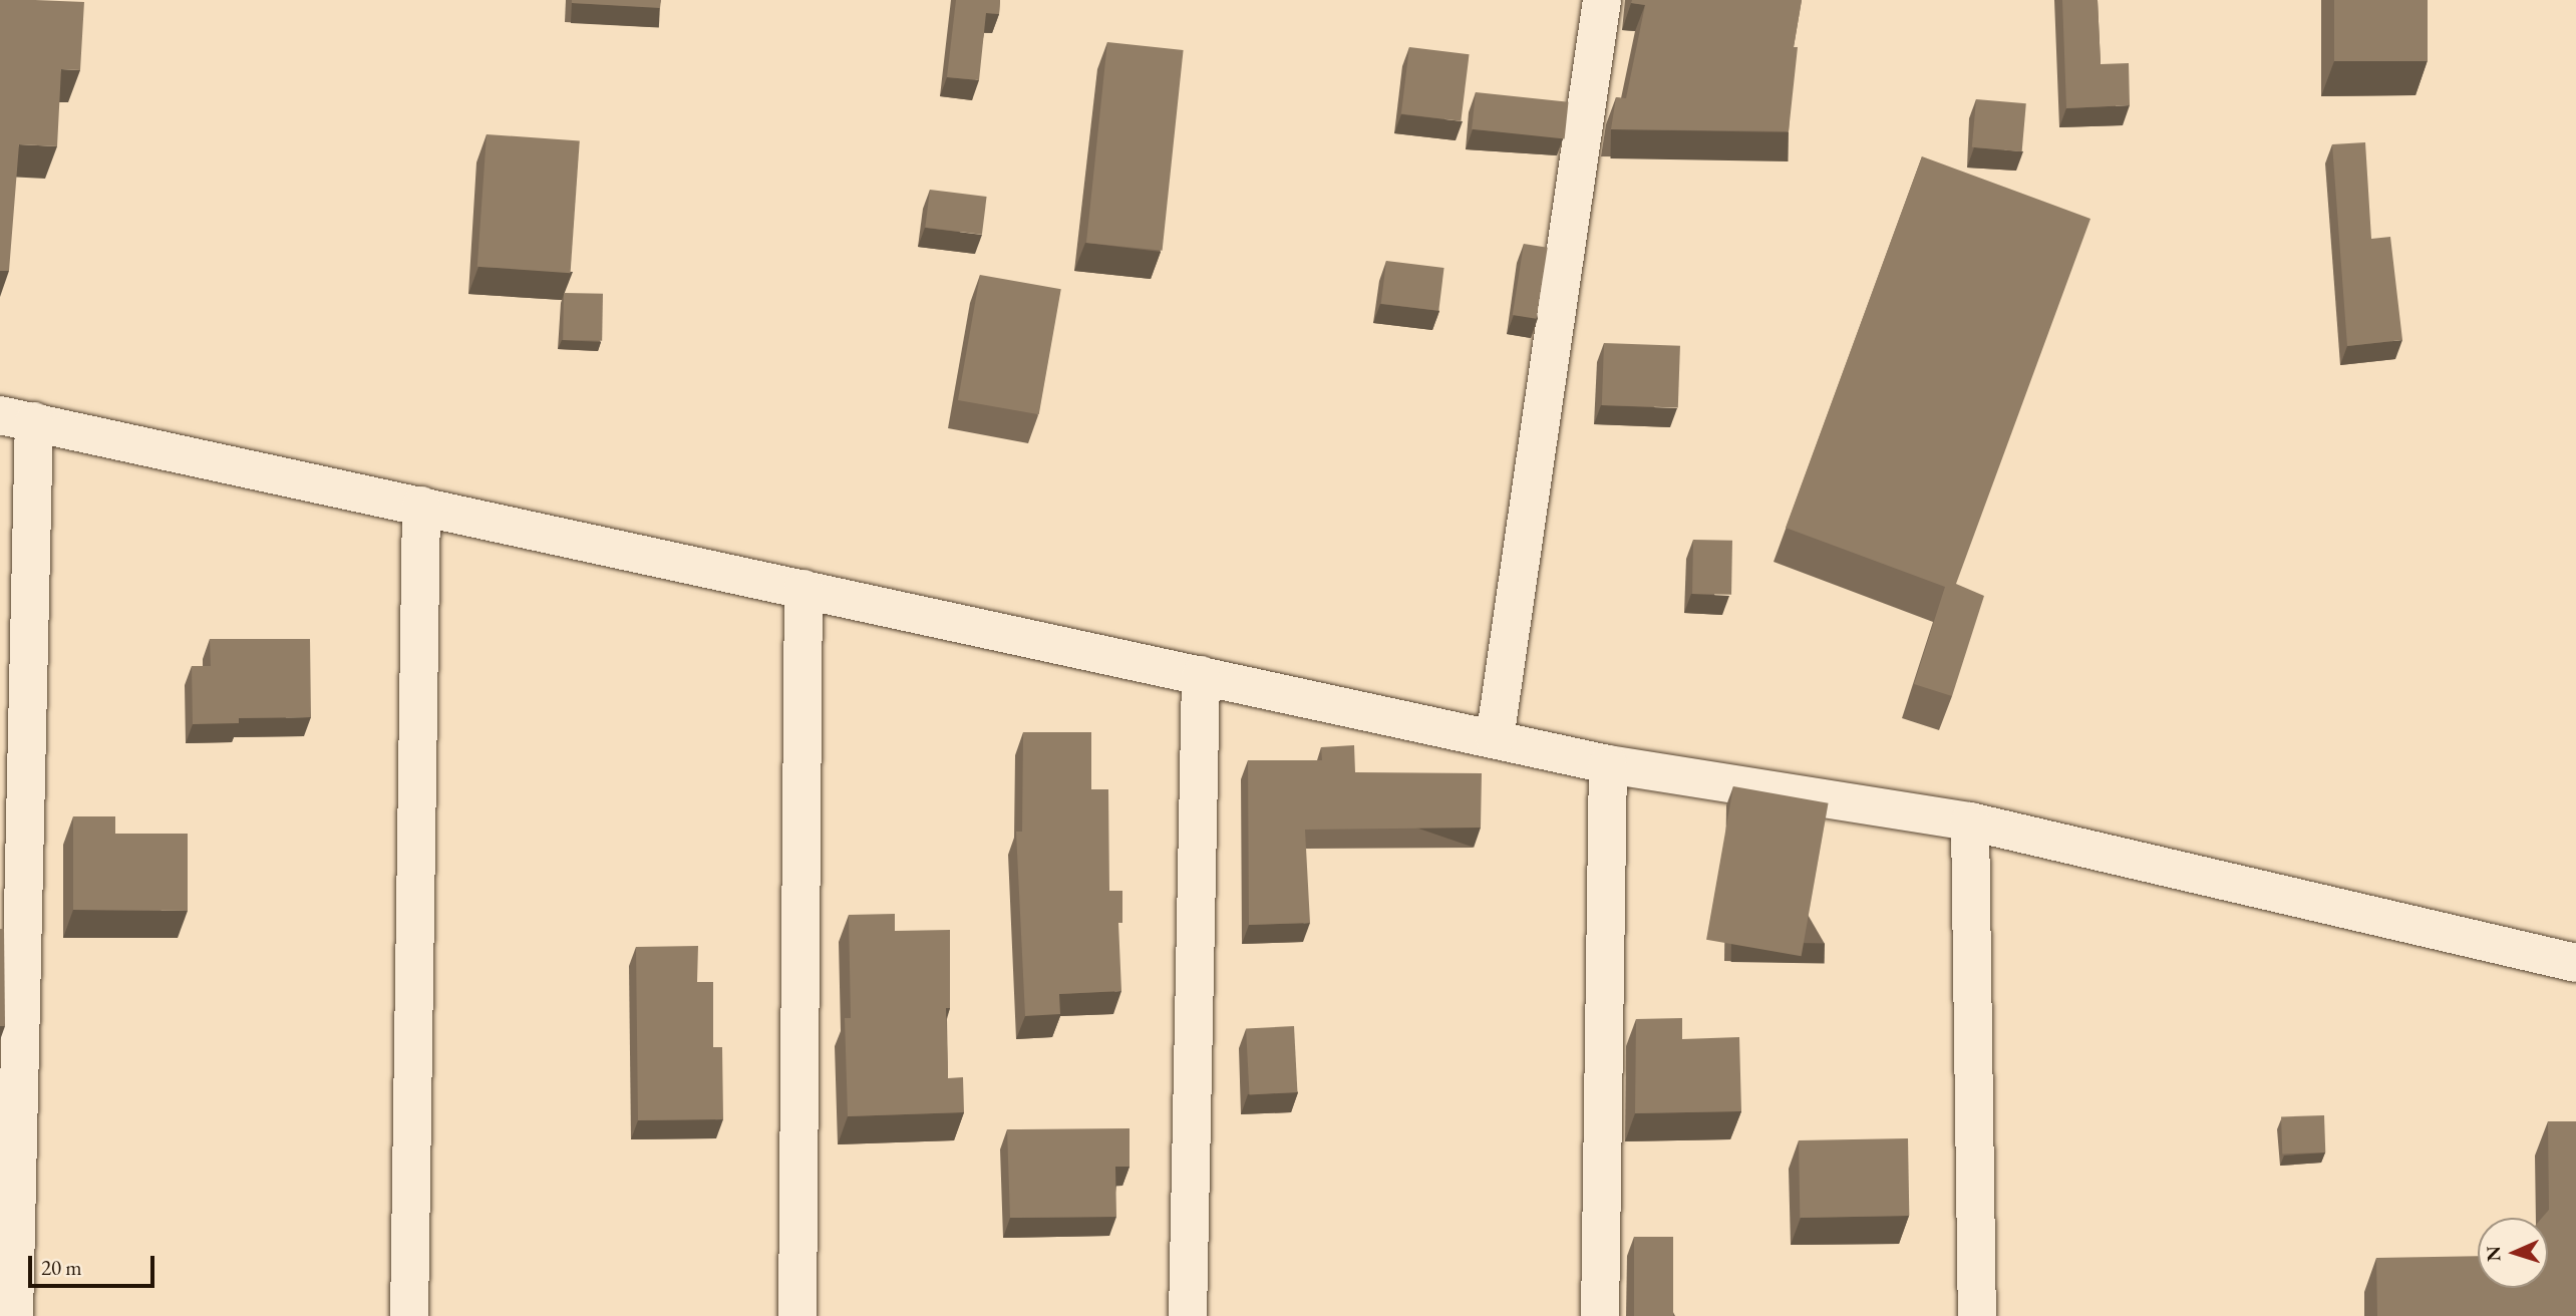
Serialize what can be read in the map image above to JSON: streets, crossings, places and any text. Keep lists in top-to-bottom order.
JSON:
{
  "scale_bar": "20 m",
  "north": "left"
}
